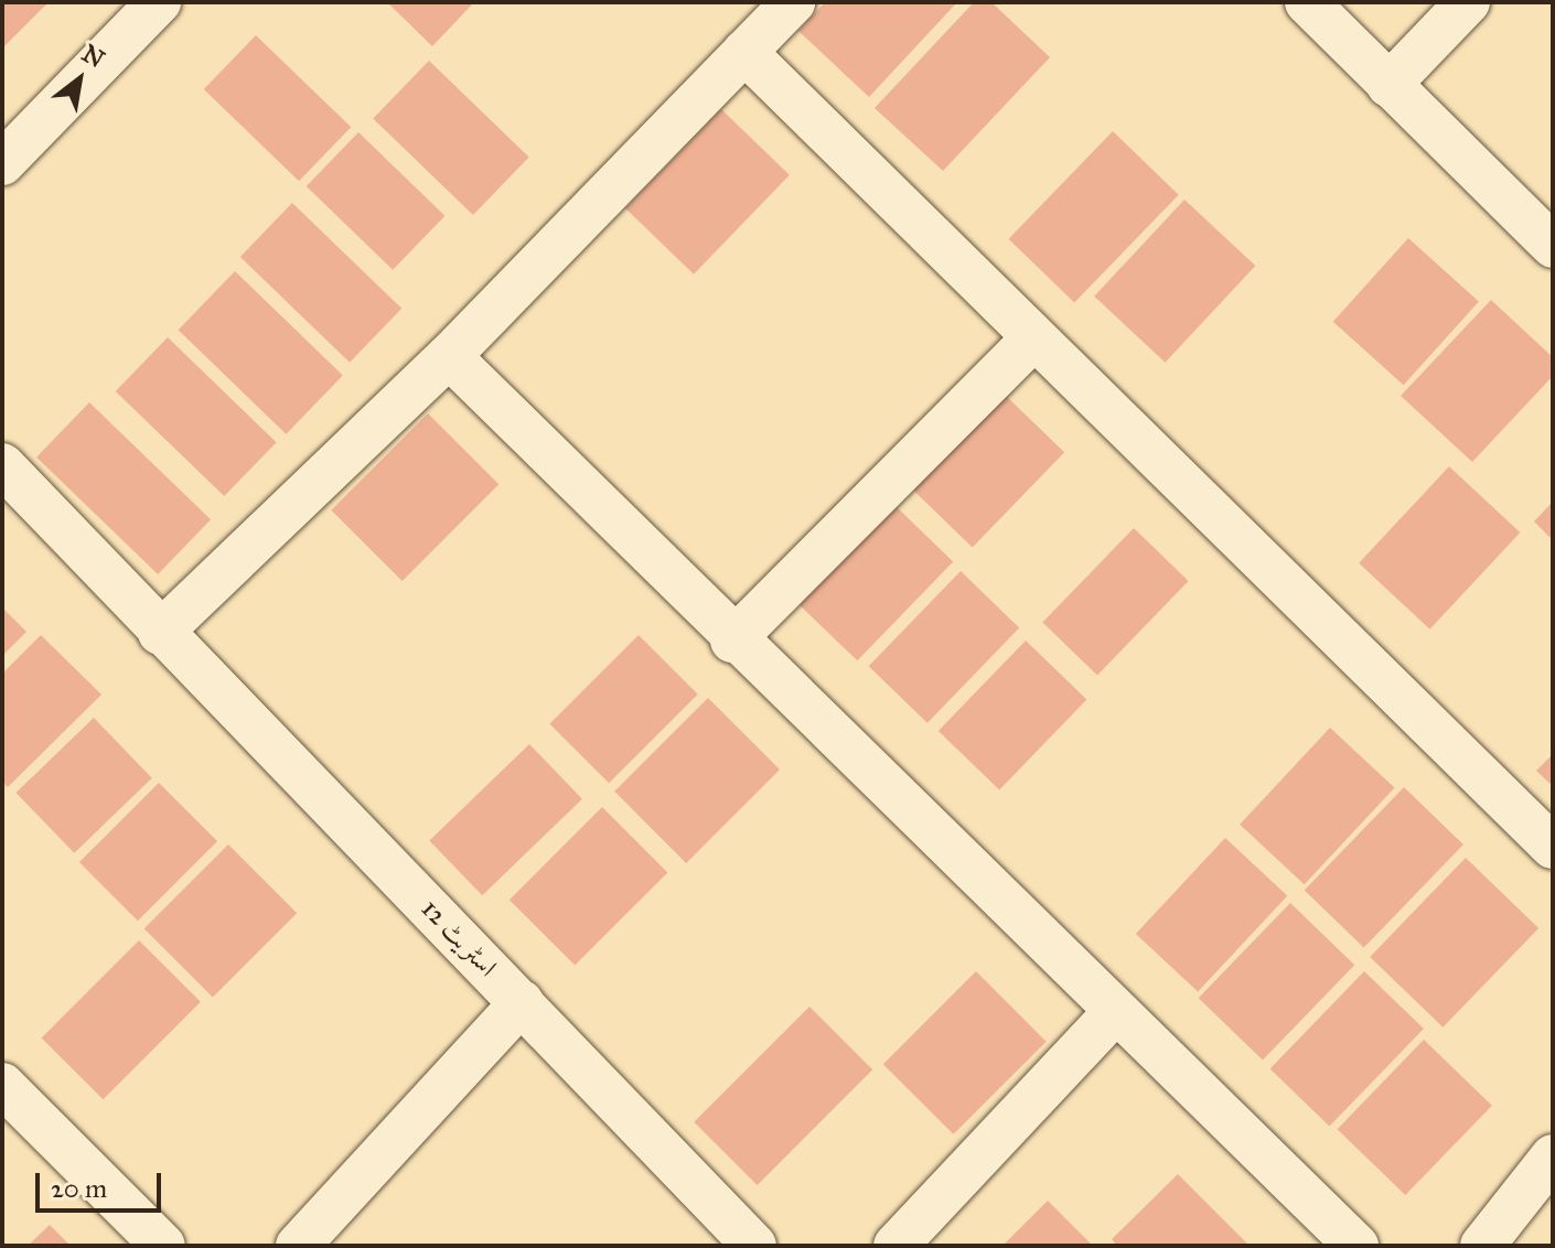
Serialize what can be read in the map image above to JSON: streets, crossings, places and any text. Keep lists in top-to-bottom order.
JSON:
{
  "streets": {
    "street": ["اسٹریٹ 12"]
  },
  "scale_bar": "20 m",
  "north": "top right"
}
